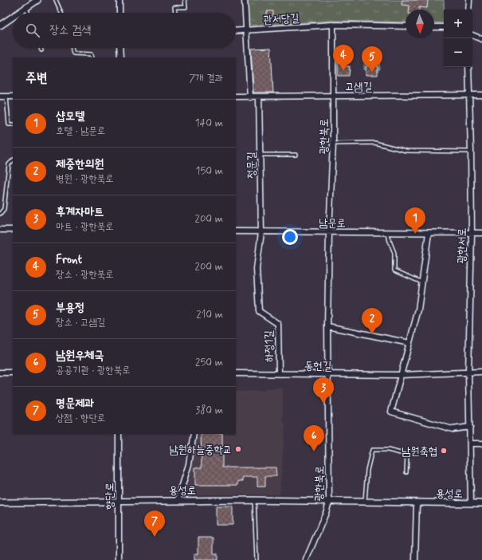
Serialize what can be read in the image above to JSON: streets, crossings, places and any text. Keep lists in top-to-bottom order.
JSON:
{
  "streets": {
    "street": [
      "관서당길",
      "고샘길",
      "광한북로",
      "정문길",
      "남문로",
      "광한서로",
      "하정1길",
      "동헌길",
      "용성로",
      "향단로"
    ]
  },
  "crossings": [
    ["관서당길", "광한북로"],
    ["고샘길", "광한북로"],
    ["고샘길", "정문길"],
    ["고샘길", "광한서로"],
    ["광한북로", "남문로"],
    ["광한북로", "동헌길"],
    ["광한북로", "용성로"],
    ["정문길", "남문로"],
    ["정문길", "하정1길"],
    ["남문로", "광한서로"],
    ["남문로", "하정1길"],
    ["광한서로", "동헌길"],
    ["광한서로", "용성로"],
    ["하정1길", "동헌길"],
    ["용성로", "향단로"]
  ],
  "places": ["남원하늘중학교", "남원축협"],
  "north": "bottom",
  "page": {
    "map_buttons": ["+", "−"],
    "search": "장소 검색",
    "pins": [
      "4",
      "5",
      "1",
      "2",
      "3",
      "6",
      "7"
    ],
    "heading": ["주변", "7개 결과"],
    "list": [
      {
        "mark": "1",
        "name": "샵모텔",
        "note": "호텔 · 남문로",
        "value": "140 m"
      },
      {
        "mark": "2",
        "name": "제중한의원",
        "note": "병원 · 광한북로",
        "value": "150 m"
      },
      {
        "mark": "3",
        "name": "후계자마트",
        "note": "마트 · 광한북로",
        "value": "200 m"
      },
      {
        "mark": "4",
        "name": "Front",
        "note": "장소 · 광한북로",
        "value": "200 m"
      },
      {
        "mark": "5",
        "name": "부용정",
        "note": "장소 · 고샘길",
        "value": "210 m"
      },
      {
        "mark": "6",
        "name": "남원우체국",
        "note": "공공기관 · 광한북로",
        "value": "250 m"
      },
      {
        "mark": "7",
        "name": "명문제과",
        "note": "상점 · 향단로",
        "value": "380 m"
      }
    ]
  }
}
